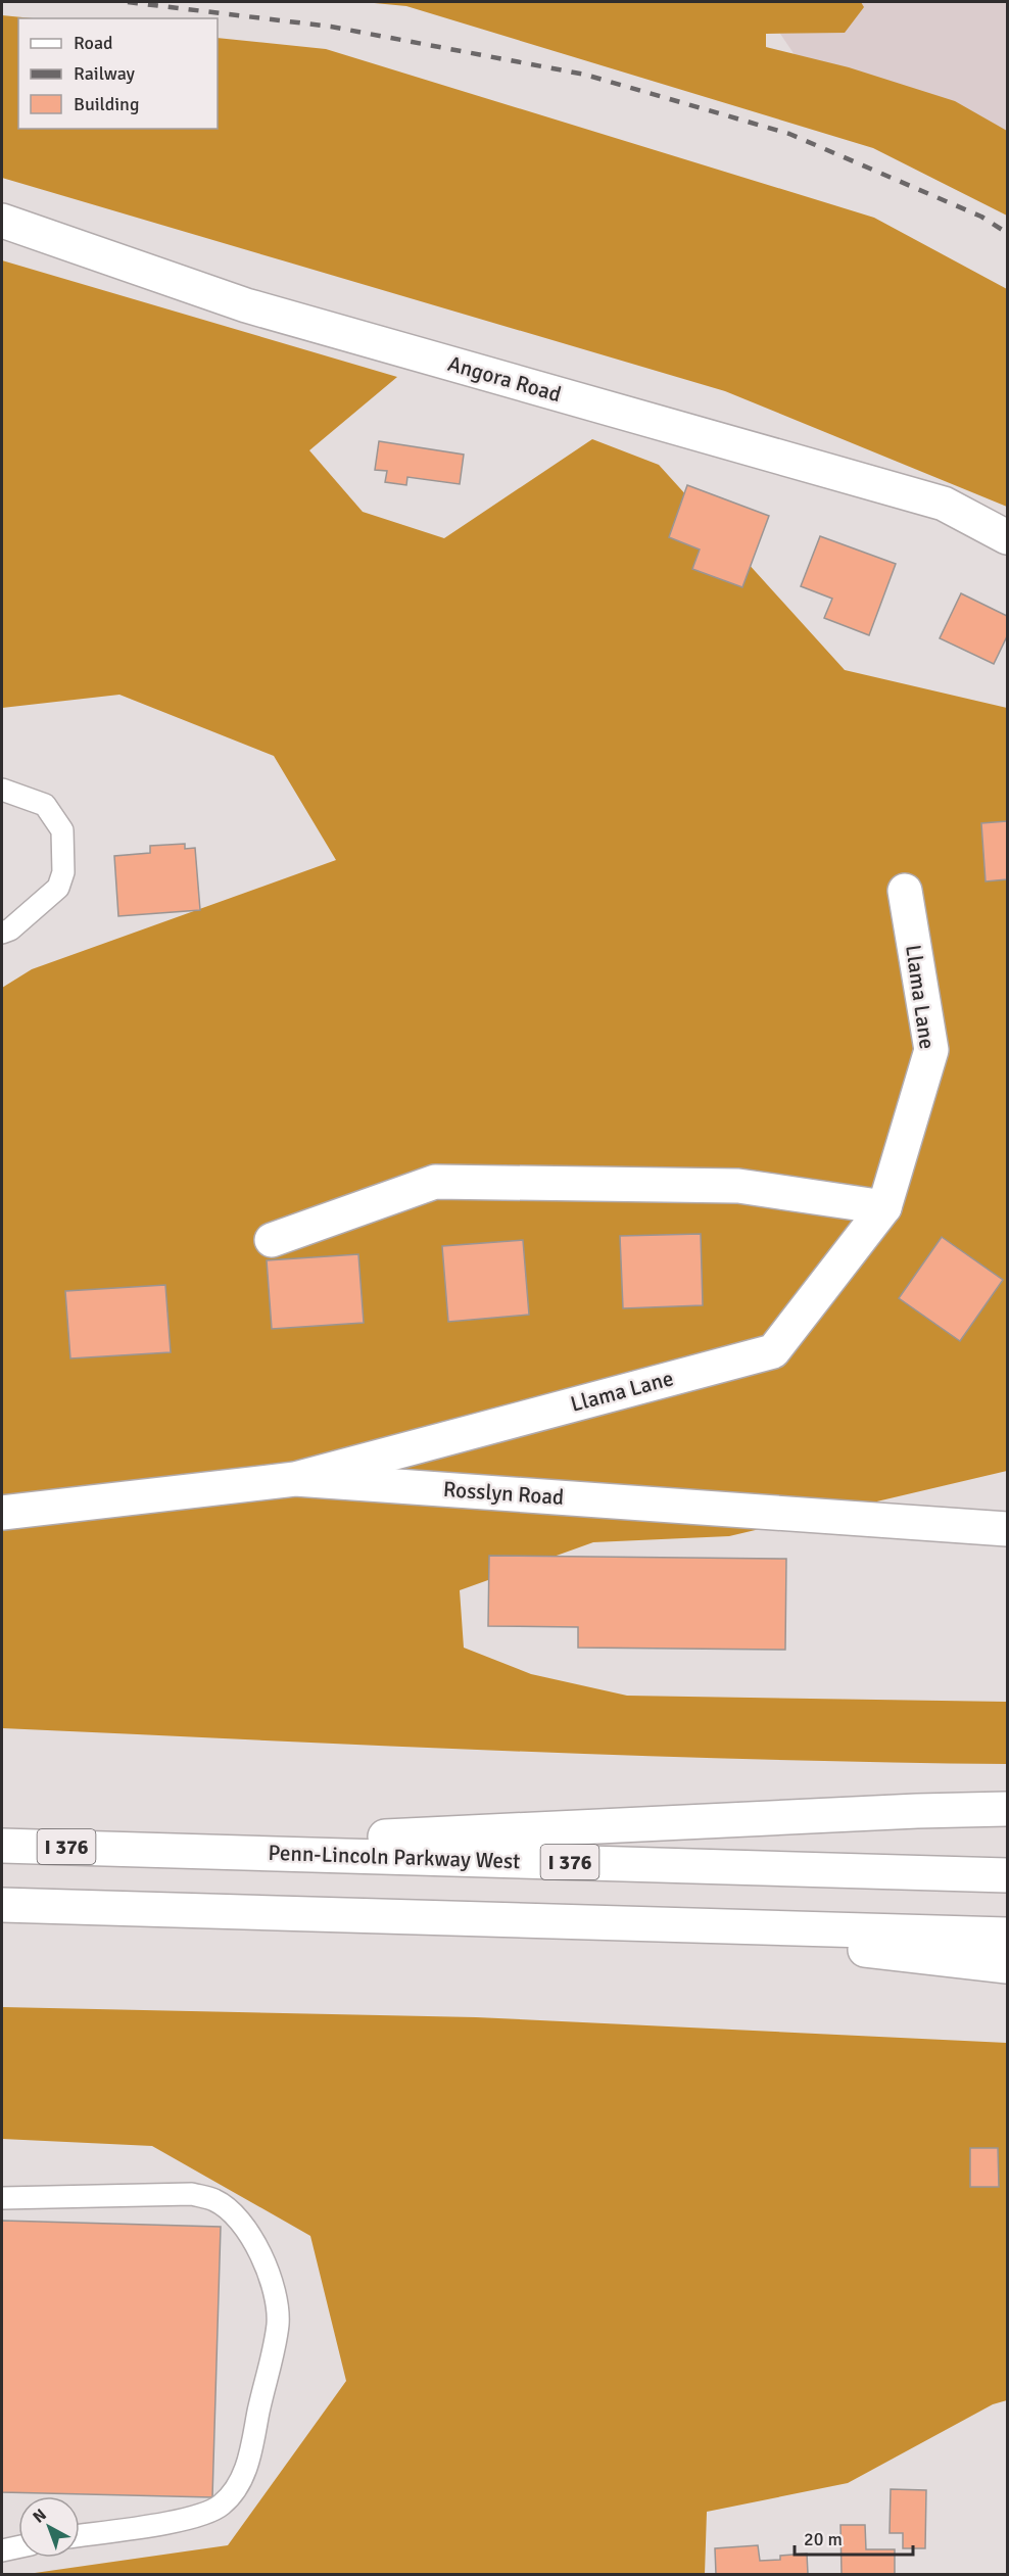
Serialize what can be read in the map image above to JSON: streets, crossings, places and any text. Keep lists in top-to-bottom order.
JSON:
{
  "streets": {
    "main road": [
      "Angora Road",
      "Llama Lane",
      "Rosslyn Road",
      "I 376",
      "Penn-Lincoln Parkway West"
    ]
  },
  "crossings": [
    ["Llama Lane", "Rosslyn Road"]
  ],
  "legend": ["Road", "Railway", "Building"],
  "scale_bar": "20 m",
  "north": "top left"
}
